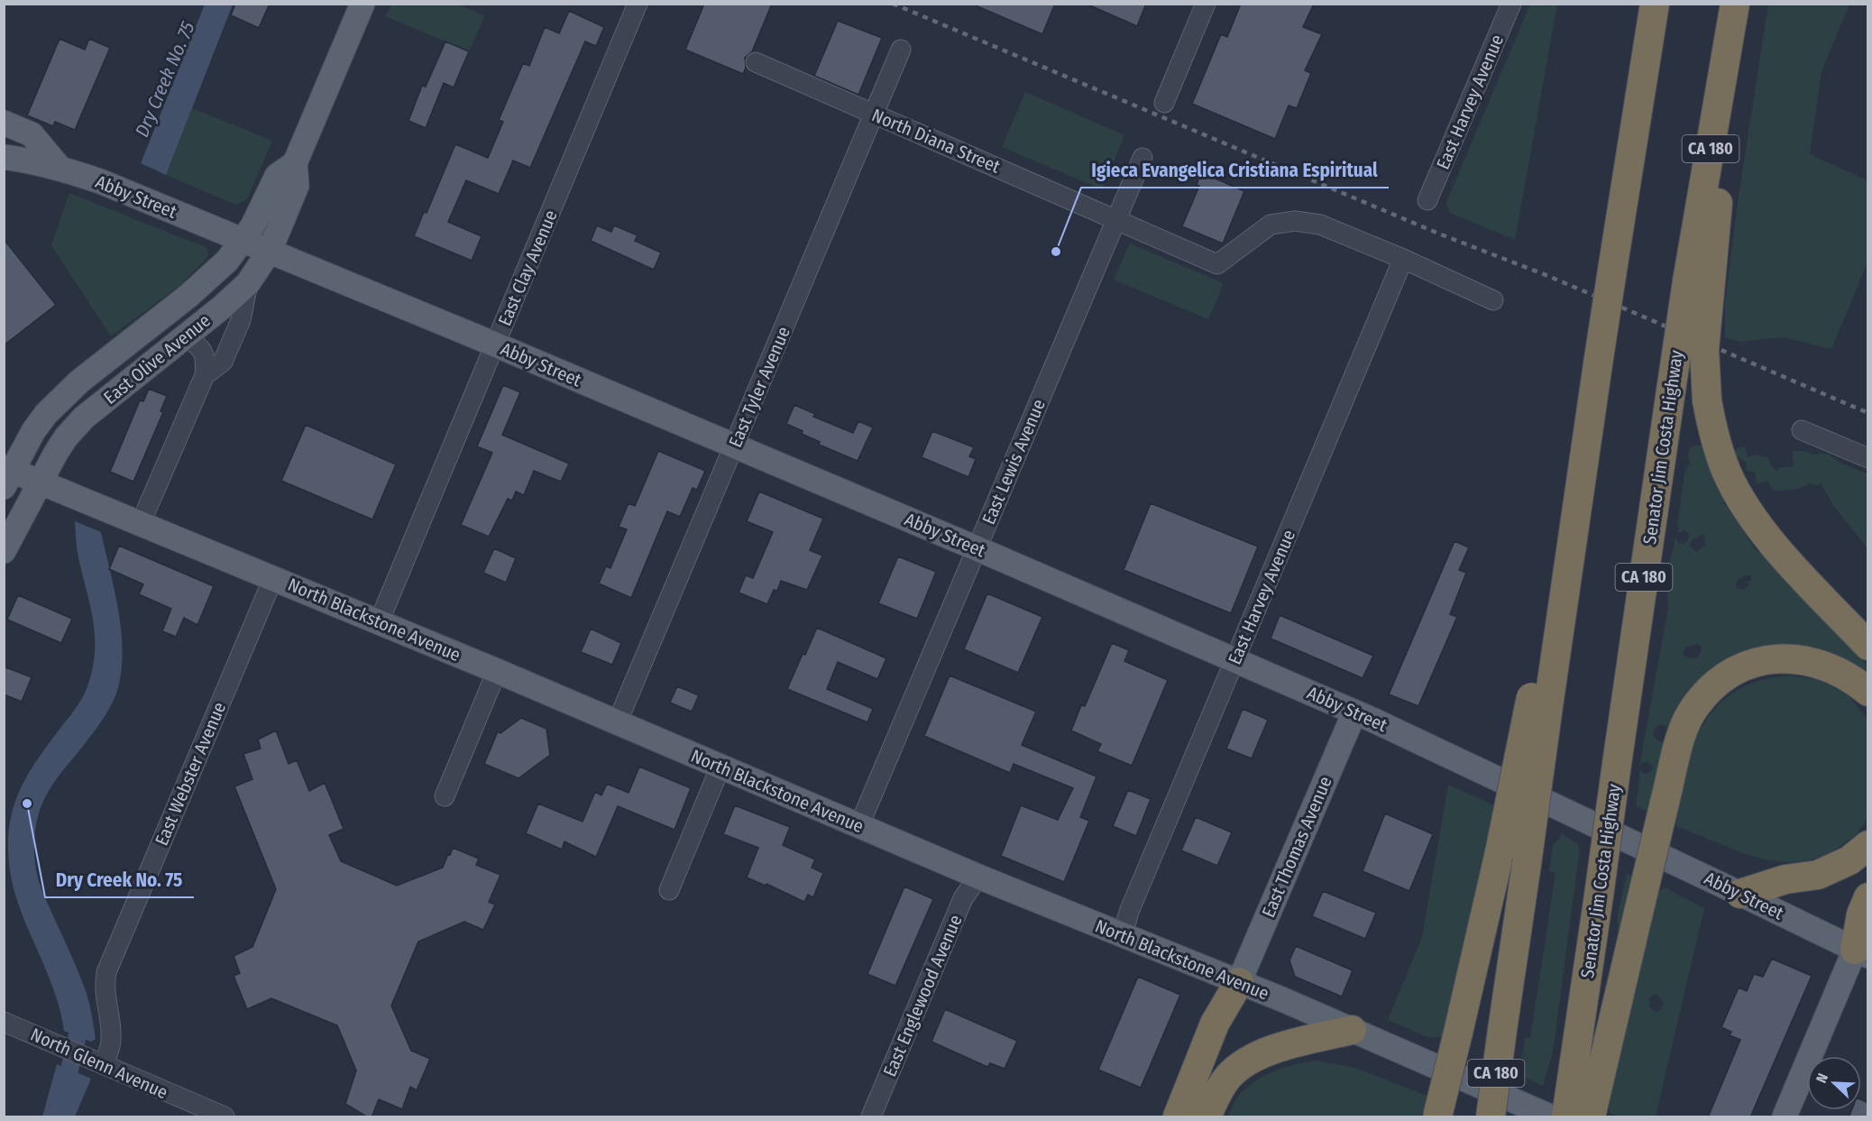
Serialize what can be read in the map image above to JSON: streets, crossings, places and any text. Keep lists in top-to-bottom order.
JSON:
{
  "streets": {
    "highway": ["CA 180", "Senator Jim Costa Highway"],
    "main road": [
      "Abby Street",
      "East Olive Avenue",
      "North Blackstone Avenue",
      "East Thomas Avenue"
    ],
    "street": [
      "East Harvey Avenue",
      "North Diana Street",
      "East Clay Avenue",
      "East Tyler Avenue",
      "East Lewis Avenue",
      "East Webster Avenue",
      "East Englewood Avenue",
      "North Glenn Avenue"
    ]
  },
  "crossings": [
    ["East Harvey Avenue", "Abby Street"],
    ["East Harvey Avenue", "North Blackstone Avenue"],
    ["North Diana Street", "East Tyler Avenue"],
    ["North Diana Street", "East Lewis Avenue"],
    ["Abby Street", "East Clay Avenue"],
    ["Abby Street", "East Olive Avenue"],
    ["Abby Street", "East Tyler Avenue"],
    ["Abby Street", "East Lewis Avenue"],
    ["Abby Street", "East Thomas Avenue"],
    ["East Clay Avenue", "North Blackstone Avenue"],
    ["East Olive Avenue", "North Blackstone Avenue"],
    ["East Tyler Avenue", "North Blackstone Avenue"],
    ["East Lewis Avenue", "North Blackstone Avenue"],
    ["North Blackstone Avenue", "East Webster Avenue"],
    ["North Blackstone Avenue", "East Thomas Avenue"],
    ["North Blackstone Avenue", "East Englewood Avenue"],
    ["East Webster Avenue", "North Glenn Avenue"]
  ],
  "water": ["Dry Creek No. 75"],
  "places": ["Igieca Evangelica Cristiana Espiritual", "Dry Creek No. 75"],
  "north": "top left"
}
